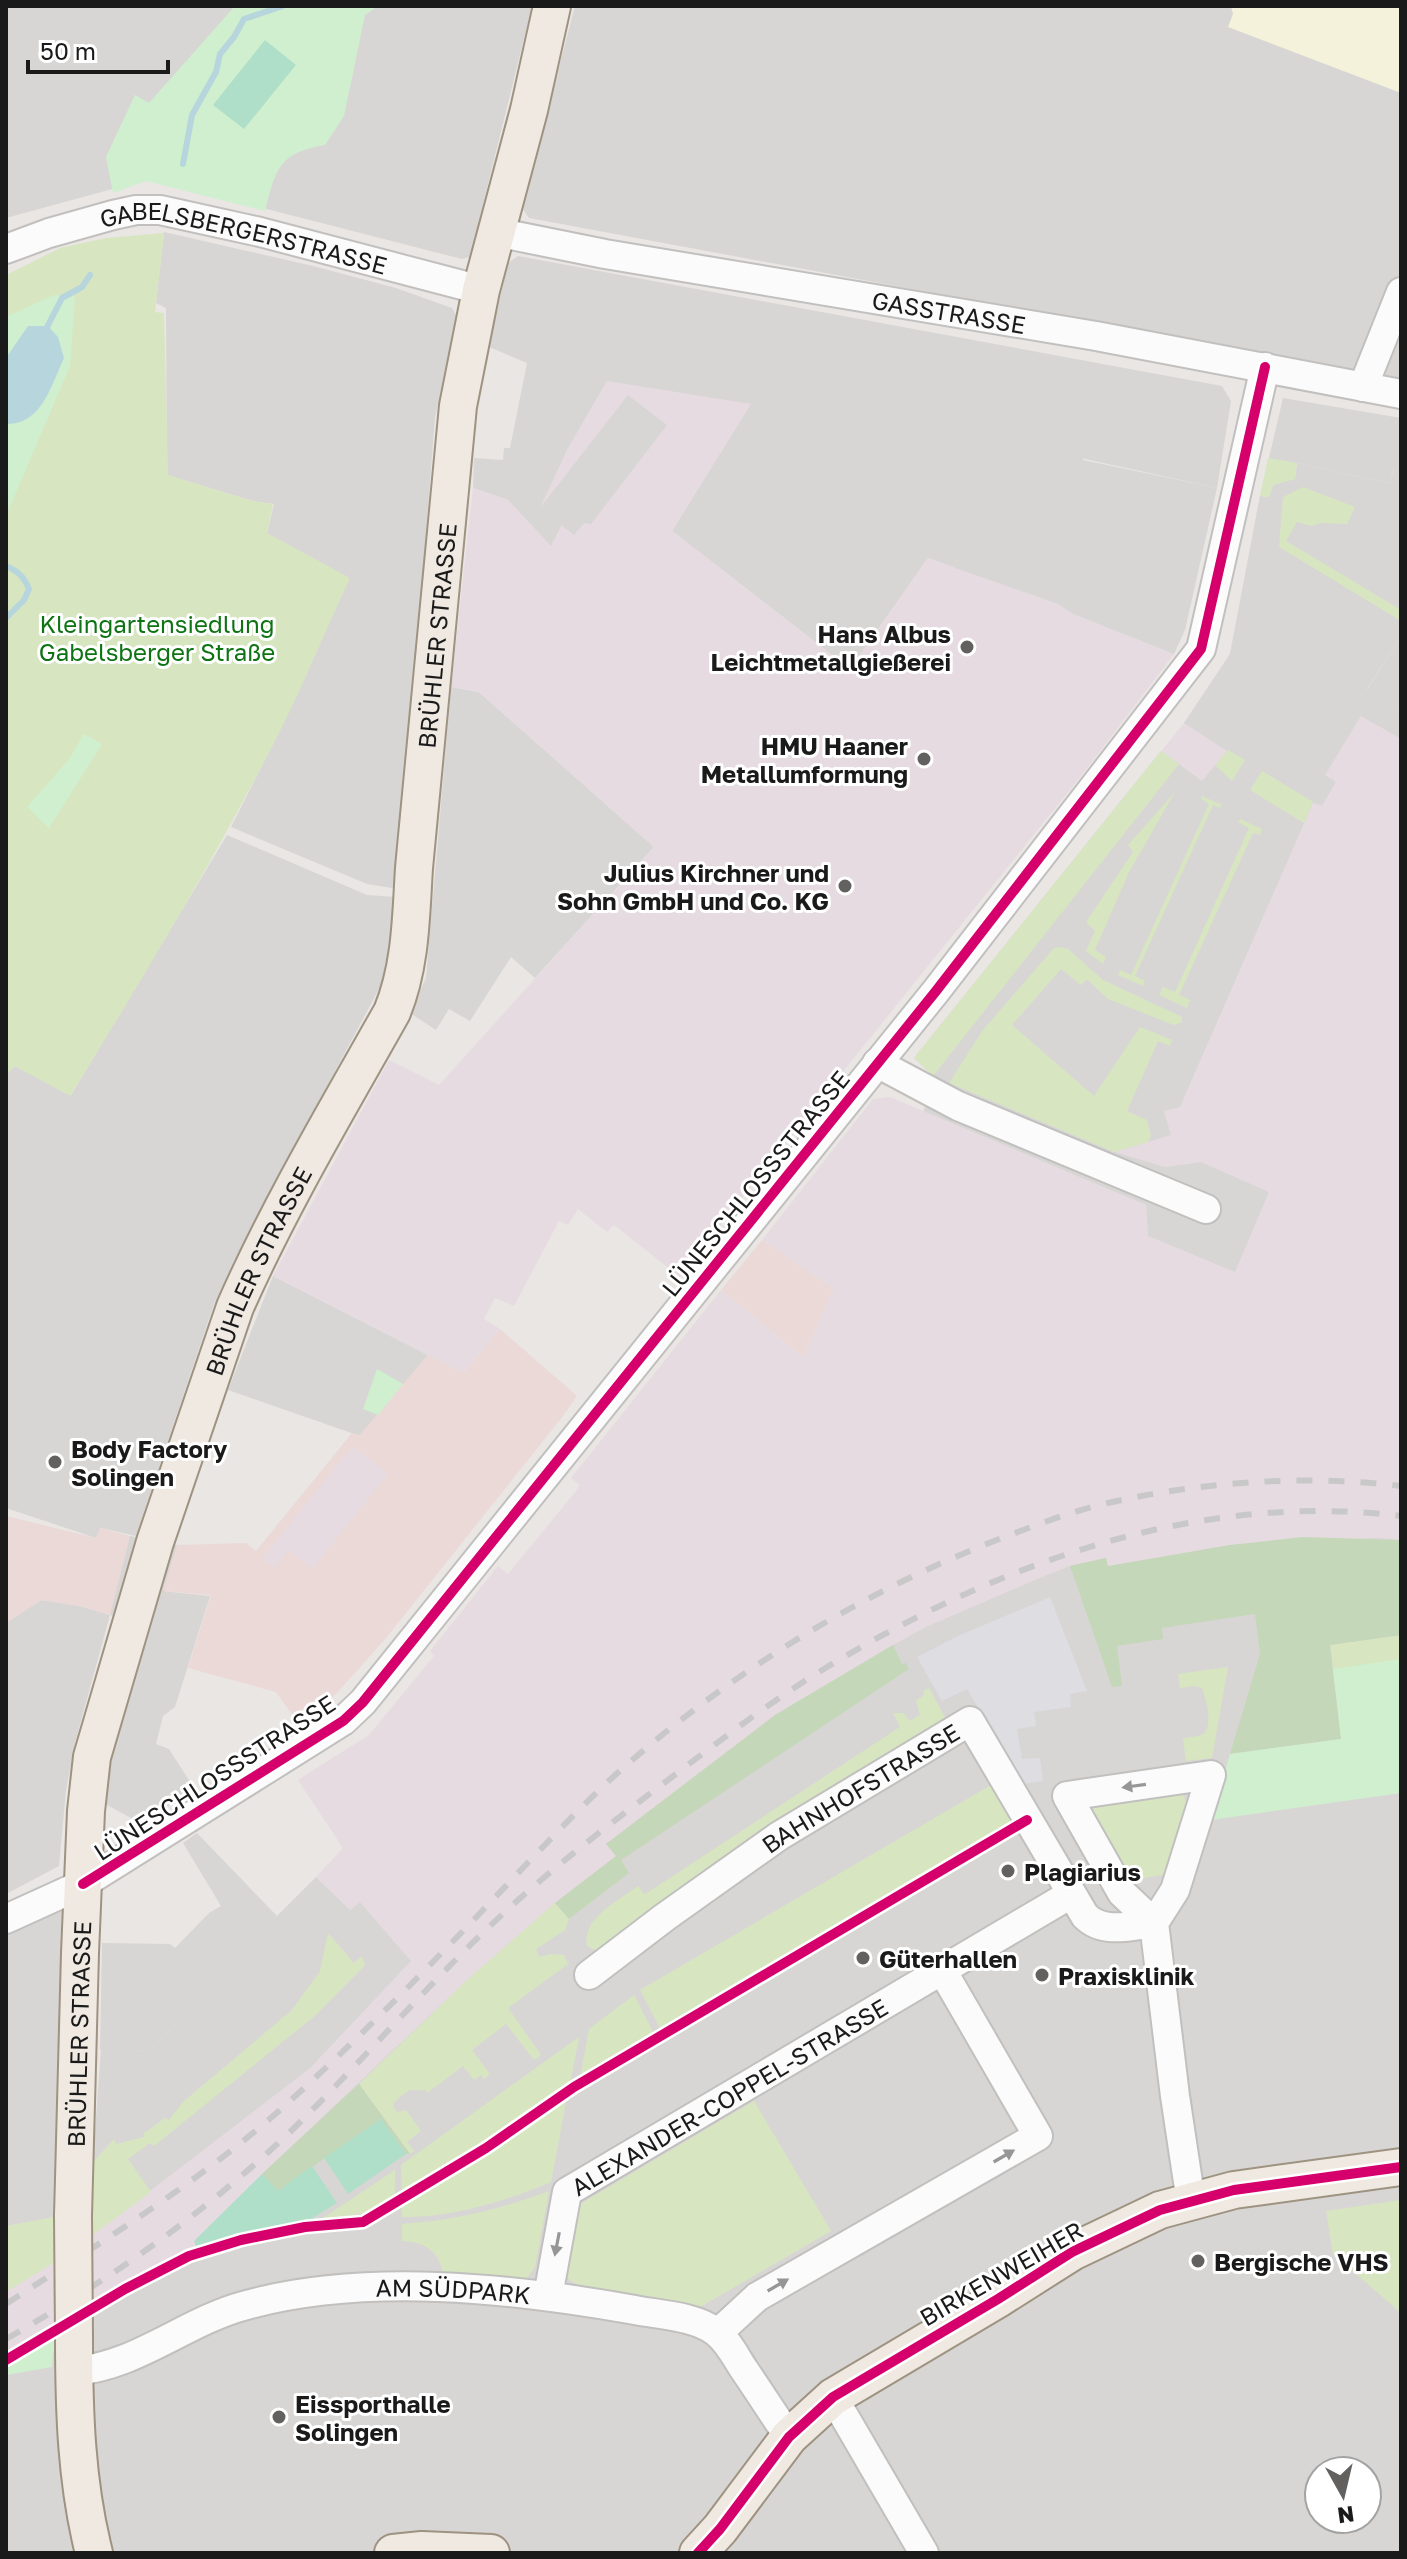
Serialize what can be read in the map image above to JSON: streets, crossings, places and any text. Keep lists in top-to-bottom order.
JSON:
{
  "streets": {
    "main road": ["BRÜHLER STRASSE", "BIRKENWEIHER"],
    "street": [
      "GABELSBERGERSTRASSE",
      "GASSTRASSE",
      "LÜNESCHLOSSSTRASSE",
      "BAHNHOFSTRASSE",
      "ALEXANDER-COPPEL-STRASSE",
      "AM SÜDPARK"
    ]
  },
  "crossings": [
    ["GABELSBERGERSTRASSE", "BRÜHLER STRASSE"],
    ["GASSTRASSE", "BRÜHLER STRASSE"],
    ["GASSTRASSE", "LÜNESCHLOSSSTRASSE"],
    ["BRÜHLER STRASSE", "LÜNESCHLOSSSTRASSE"],
    ["BRÜHLER STRASSE", "AM SÜDPARK"],
    ["BAHNHOFSTRASSE", "ALEXANDER-COPPEL-STRASSE"],
    ["ALEXANDER-COPPEL-STRASSE", "AM SÜDPARK"]
  ],
  "one_way": ["ALEXANDER-COPPEL-STRASSE"],
  "parks": ["Kleingartensiedlung Gabelsberger Straße"],
  "places": [
    "Hans Albus Leichtmetallgießerei",
    "HMU Haaner Metallumformung",
    "Julius Kirchner und Sohn GmbH und Co. KG",
    "Body Factory Solingen",
    "Plagiarius",
    "Güterhallen",
    "Praxisklinik",
    "Bergische VHS",
    "Eissporthalle Solingen"
  ],
  "scale_bar": "50 m",
  "north": "bottom"
}
